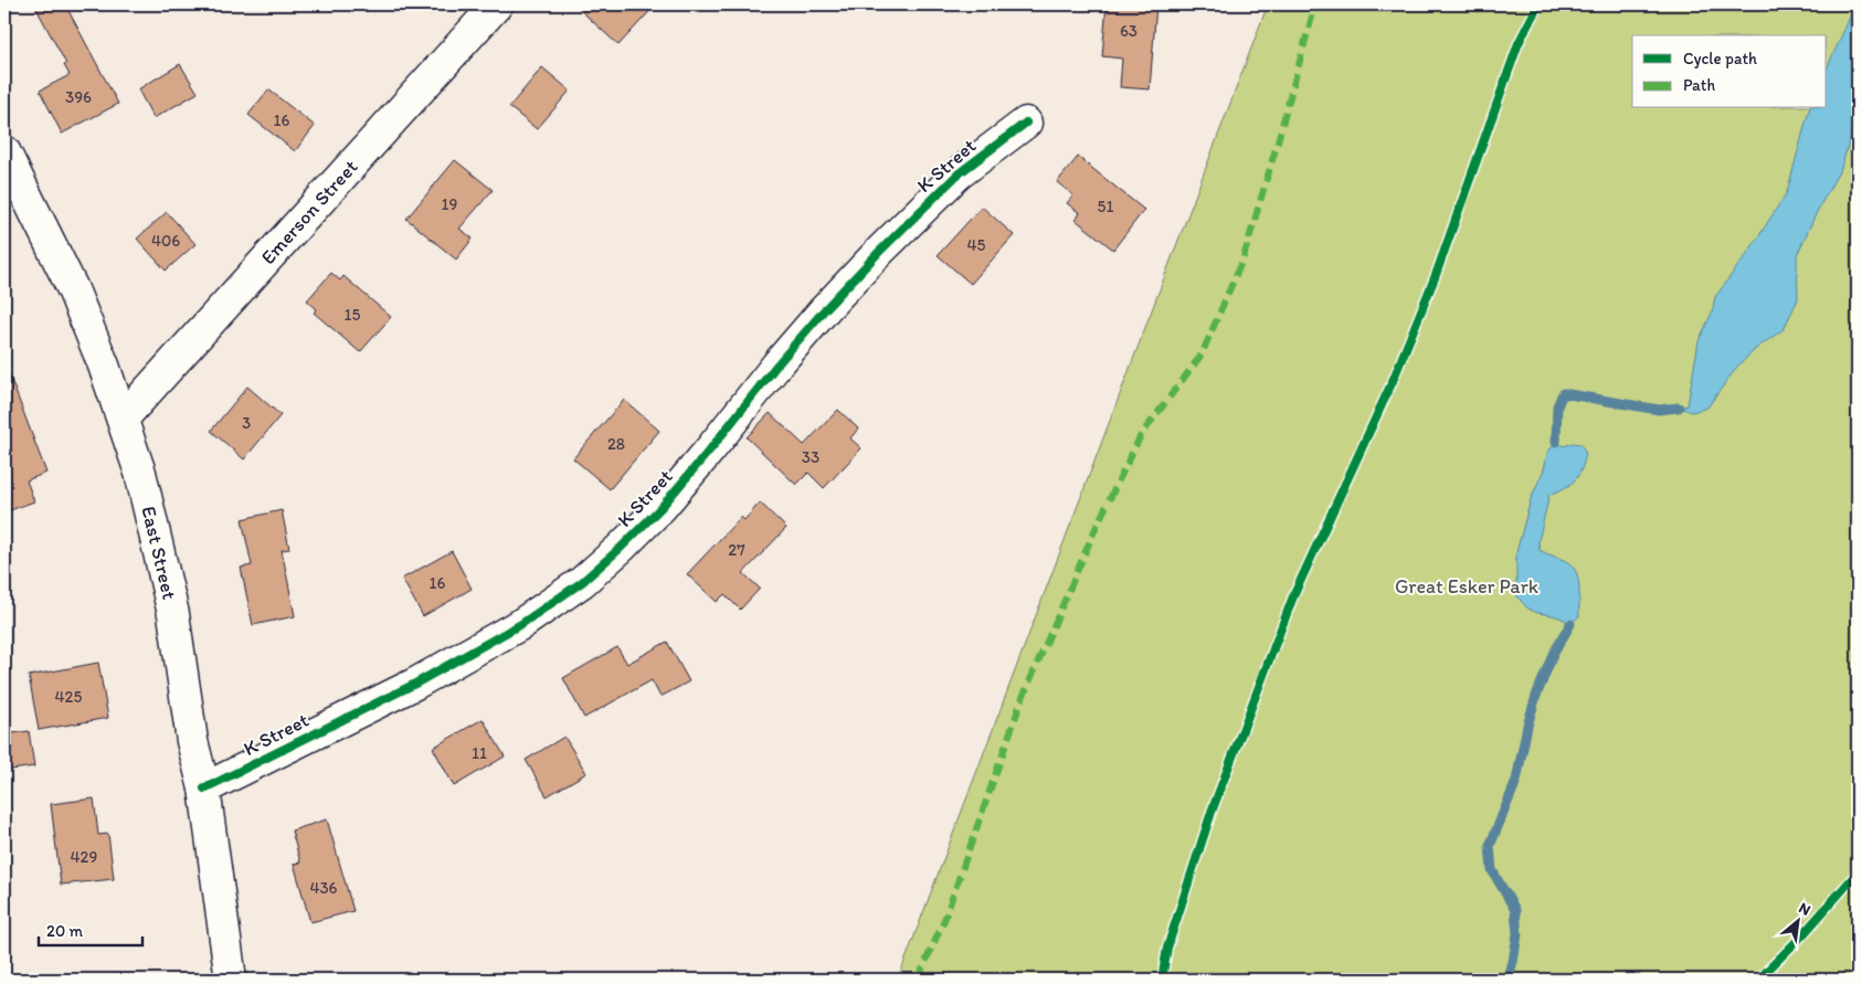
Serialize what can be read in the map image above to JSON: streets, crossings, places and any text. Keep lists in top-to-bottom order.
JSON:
{
  "streets": {
    "street": ["K Street", "Emerson Street", "East Street"]
  },
  "crossings": [
    ["K Street", "East Street"],
    ["Emerson Street", "East Street"]
  ],
  "parks": ["Great Esker Park"],
  "house_numbers": [
    "63",
    "396",
    "16",
    "19",
    "51",
    "406",
    "45",
    "15",
    "3",
    "28",
    "33",
    "27",
    "16",
    "425",
    "11",
    "429",
    "436"
  ],
  "legend": ["Cycle path", "Path"],
  "scale_bar": "20 m",
  "north": "top right"
}
